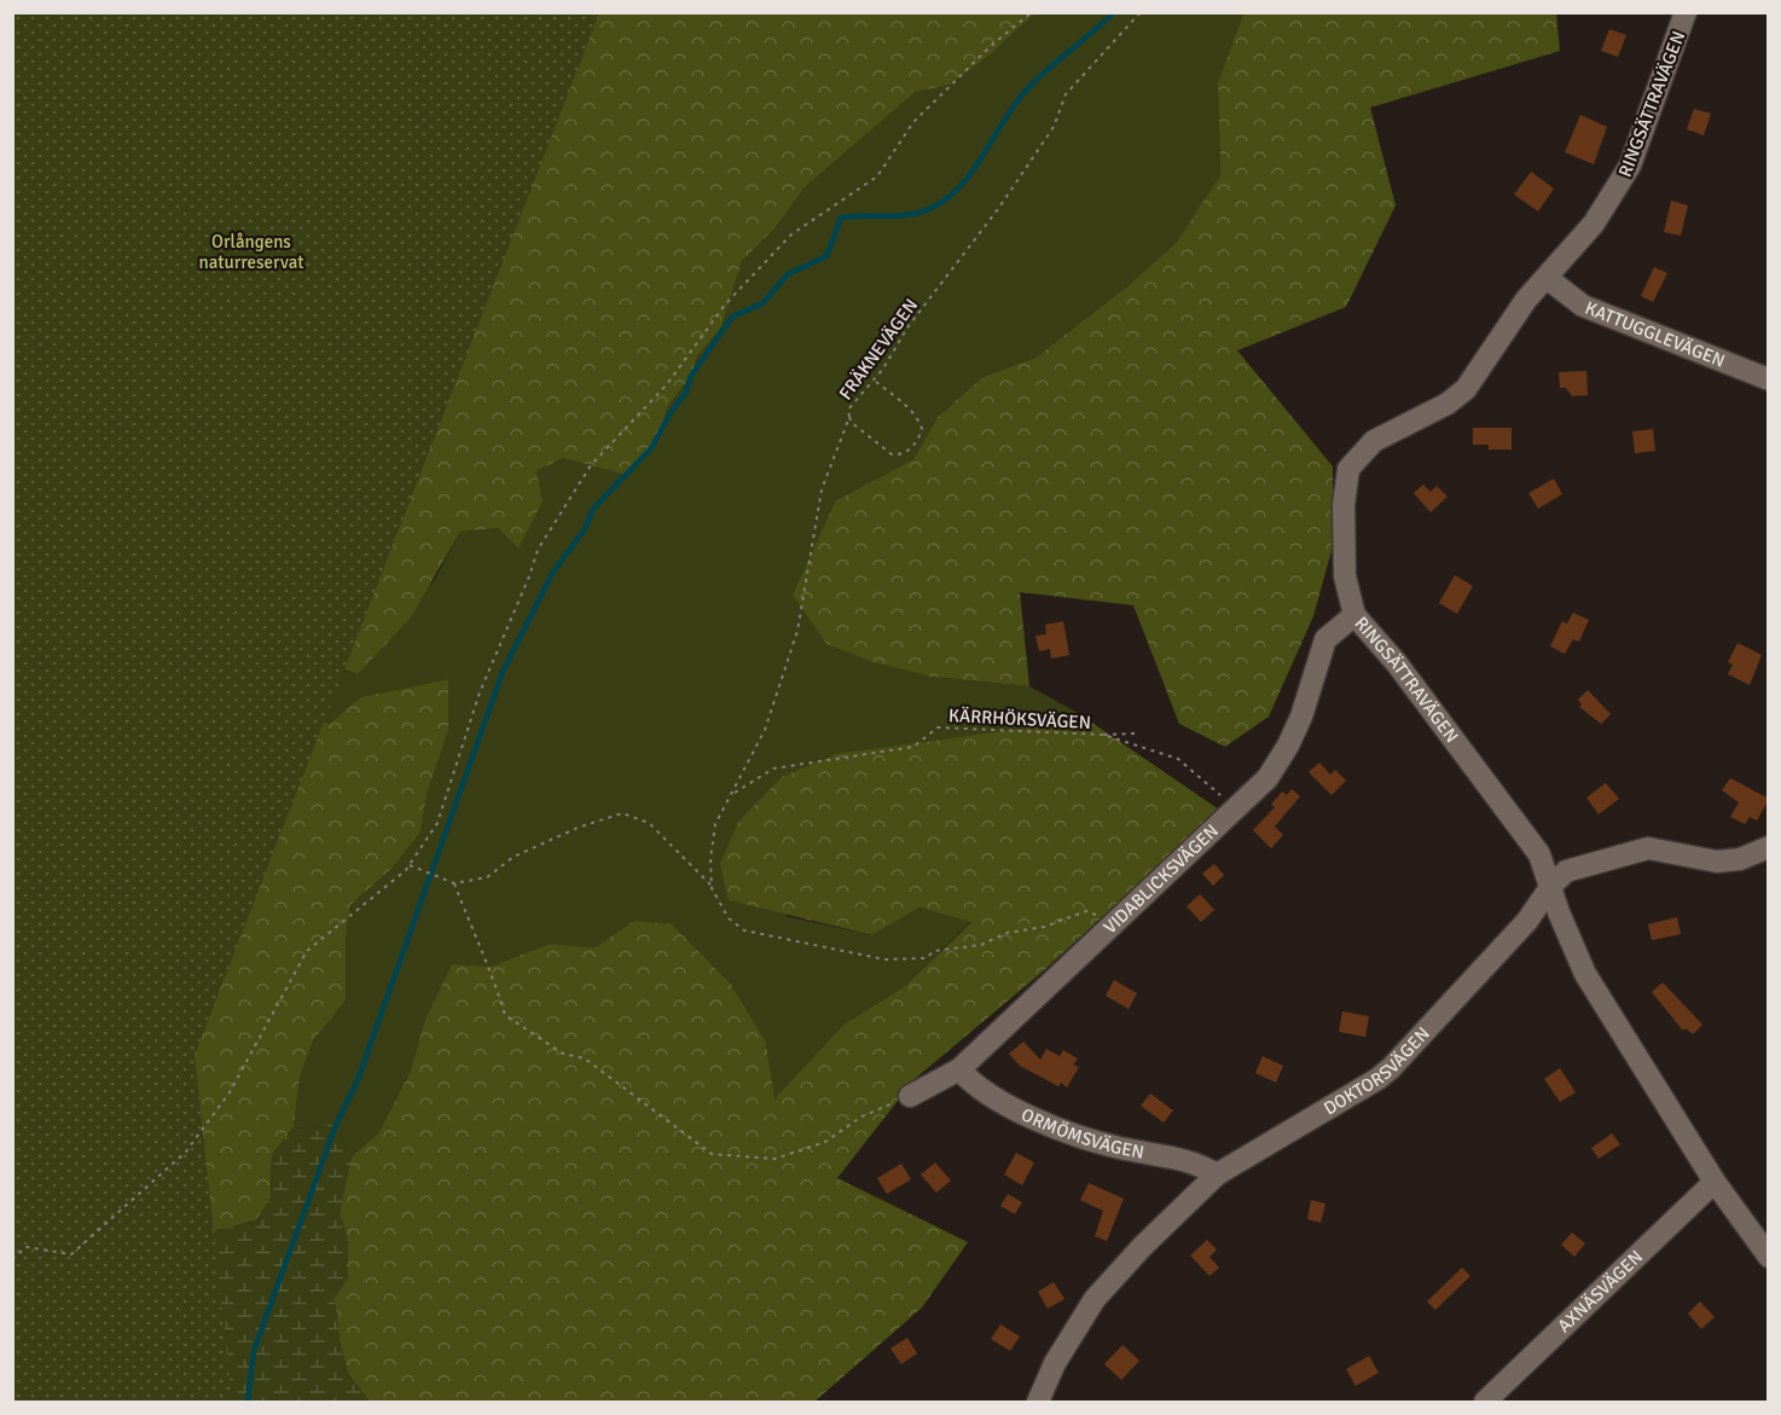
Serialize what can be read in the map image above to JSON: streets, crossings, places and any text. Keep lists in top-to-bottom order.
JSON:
{
  "streets": {
    "street": [
      "RINGSÄTTRAVÄGEN",
      "KATTUGGLEVÄGEN",
      "VIDABLICKSVÄGEN",
      "DOKTORSVÄGEN",
      "ORMÖMSVÄGEN",
      "AXNÄSVÄGEN"
    ],
    "path": ["FRÄKNEVÄGEN", "KÄRRHÖKSVÄGEN"]
  },
  "crossings": [
    ["RINGSÄTTRAVÄGEN", "KATTUGGLEVÄGEN"],
    ["RINGSÄTTRAVÄGEN", "VIDABLICKSVÄGEN"],
    ["RINGSÄTTRAVÄGEN", "DOKTORSVÄGEN"],
    ["RINGSÄTTRAVÄGEN", "AXNÄSVÄGEN"],
    ["FRÄKNEVÄGEN", "KÄRRHÖKSVÄGEN"],
    ["KÄRRHÖKSVÄGEN", "VIDABLICKSVÄGEN"],
    ["VIDABLICKSVÄGEN", "ORMÖMSVÄGEN"],
    ["DOKTORSVÄGEN", "ORMÖMSVÄGEN"]
  ],
  "parks": ["Orlångens naturreservat"]
}
